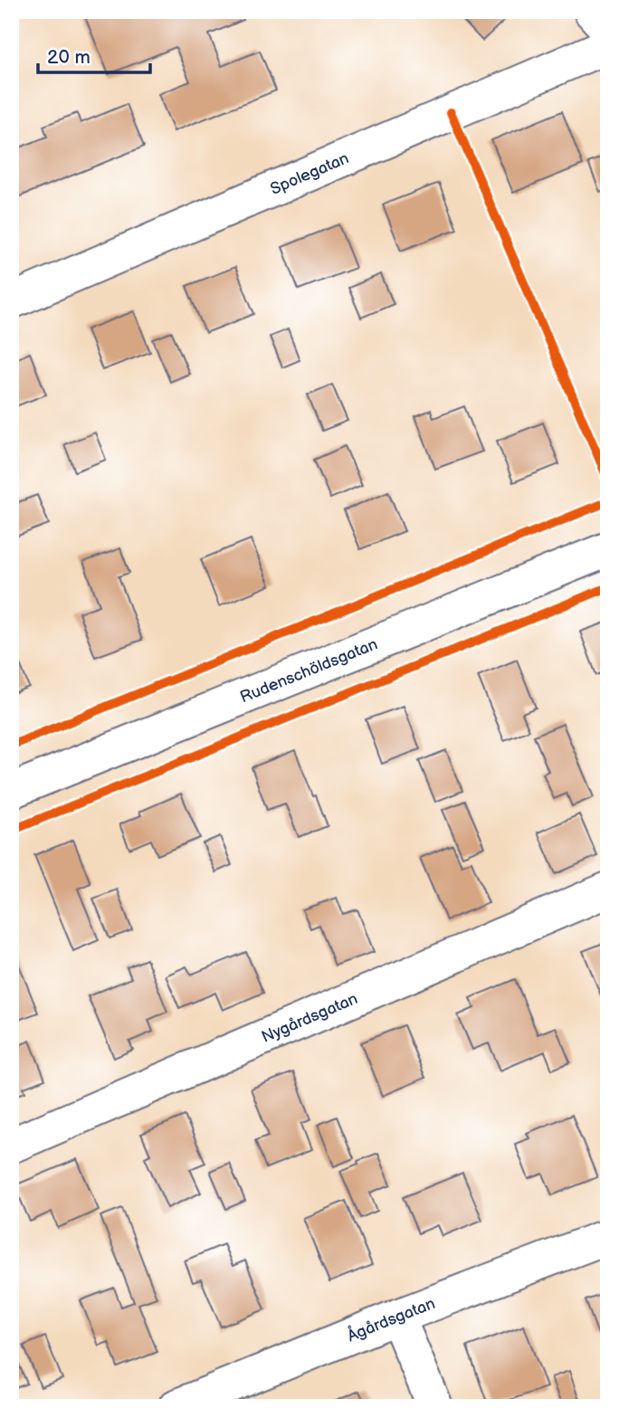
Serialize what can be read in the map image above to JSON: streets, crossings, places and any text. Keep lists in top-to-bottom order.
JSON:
{
  "streets": {
    "street": [
      "Spolegatan",
      "Rudenschöldsgatan",
      "Nygårdsgatan",
      "Ågårdsgatan"
    ]
  },
  "scale_bar": "20 m"
}
